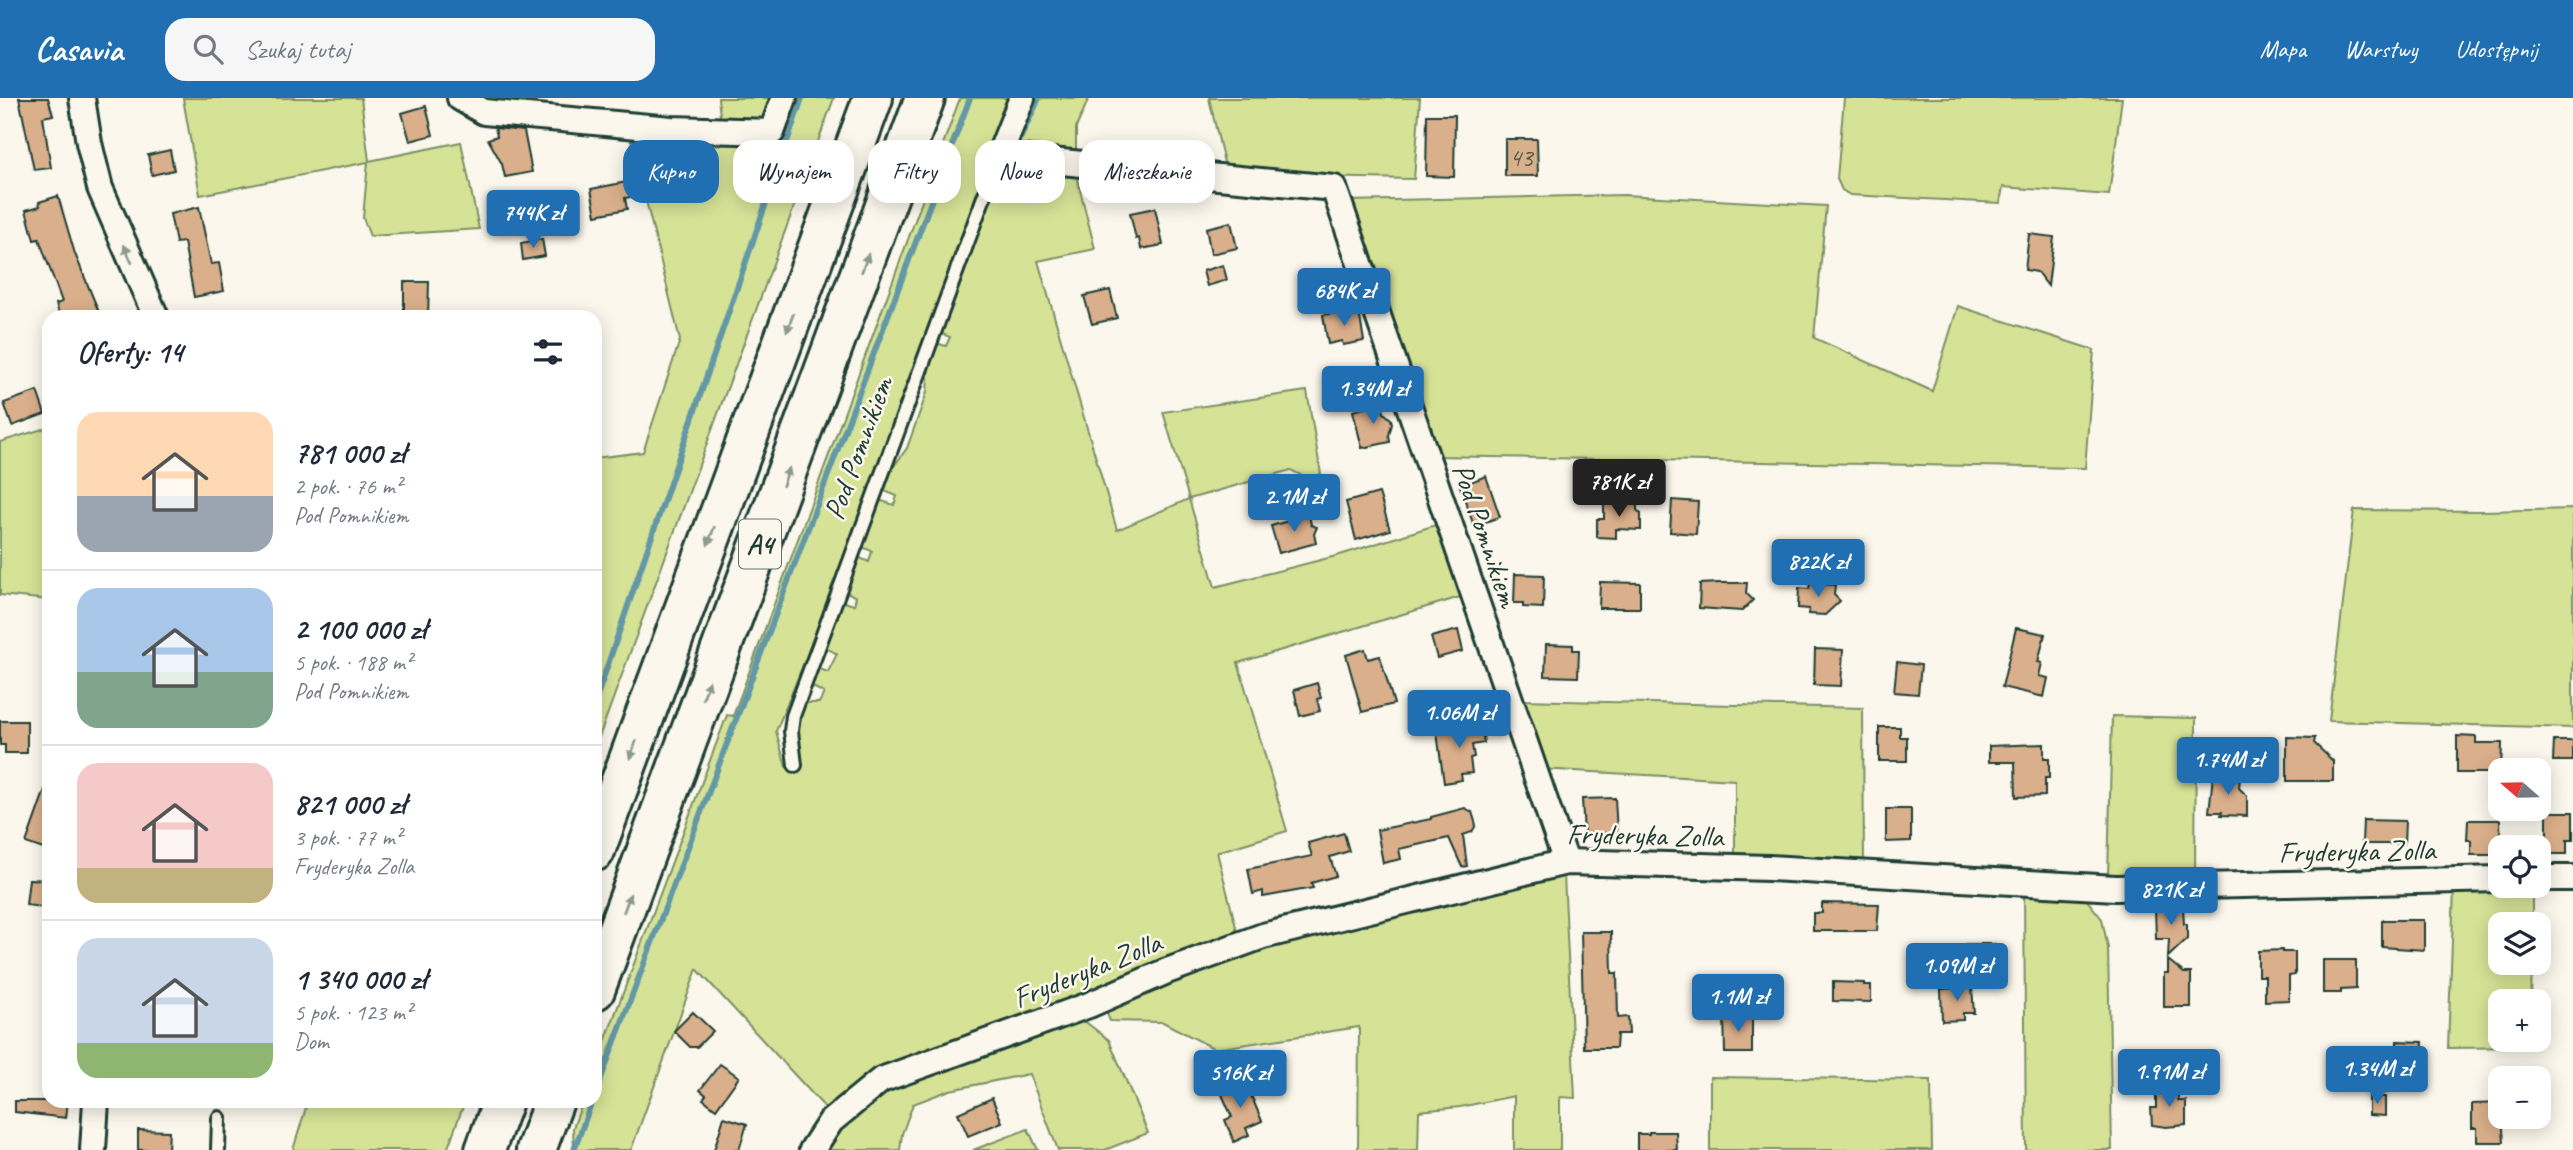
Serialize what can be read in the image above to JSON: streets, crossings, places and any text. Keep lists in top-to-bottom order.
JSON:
{
  "streets": {
    "highway": ["A4"],
    "street": ["Pod Pomnikiem", "Fryderyka Zolla"]
  },
  "crossings": [
    ["Pod Pomnikiem", "Fryderyka Zolla"]
  ],
  "house_numbers": ["43"],
  "north": "left",
  "page": {
    "header": "Casavia",
    "search": "Szukaj tutaj",
    "nav": ["Mapa", "Warstwy", "Udostępnij"],
    "chip": [
      "Kupno",
      "Wynajem",
      "Filtry",
      "Nowe",
      "Mieszkanie"
    ],
    "price": [
      "744K zł",
      "684K zł",
      "1.34M zł",
      "781K zł",
      "2.1M zł",
      "822K zł",
      "1.06M zł",
      "1.74M zł",
      "821K zł",
      "1.09M zł",
      "1.1M zł",
      "1.34M zł",
      "1.91M zł",
      "516K zł"
    ],
    "heading": "Oferty: 14",
    "list": [
      {
        "name": "781 000 zł",
        "note": "2 pok. · 76 m² · Pod Pomnikiem"
      },
      {
        "name": "2 100 000 zł",
        "note": "5 pok. · 188 m² · Pod Pomnikiem"
      },
      {
        "name": "821 000 zł",
        "note": "3 pok. · 77 m² · Fryderyka Zolla"
      },
      {
        "name": "1 340 000 zł",
        "note": "5 pok. · 123 m² · Dom"
      }
    ],
    "map_buttons": ["+", "−"]
  }
}
